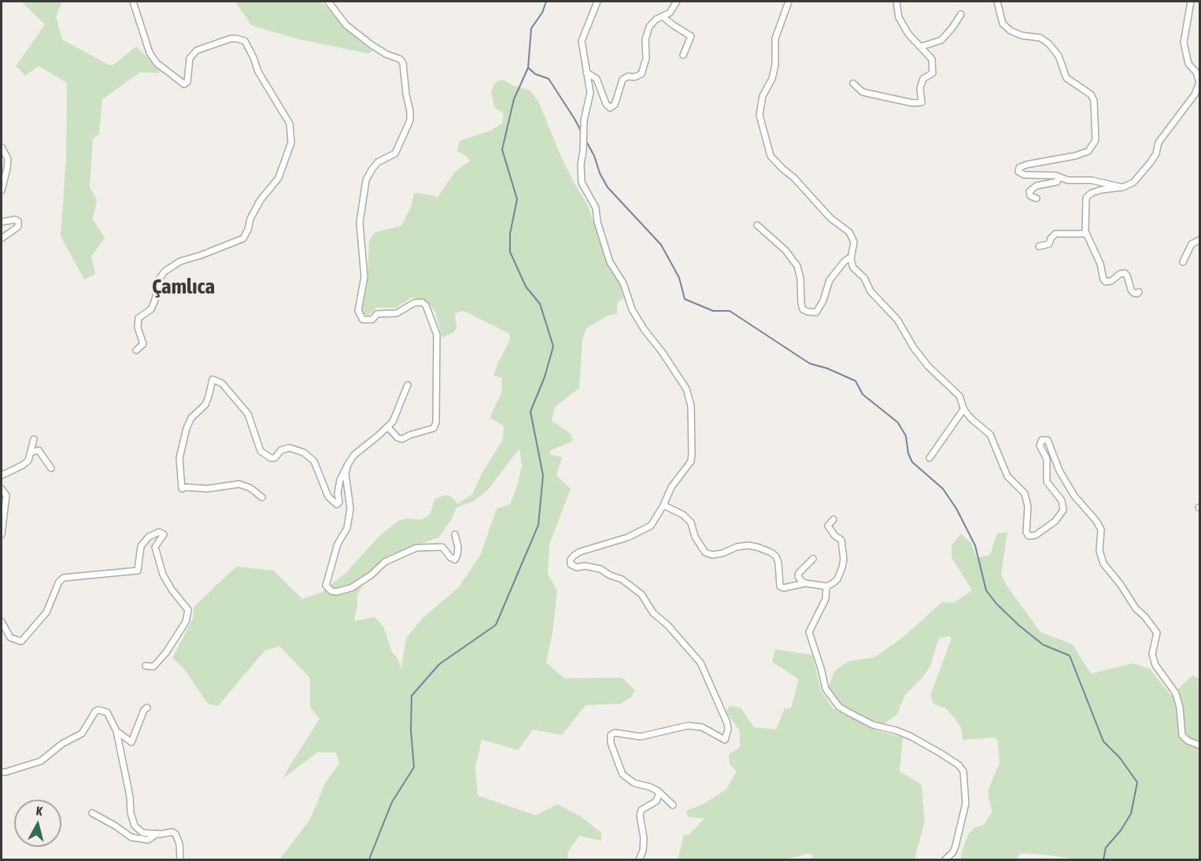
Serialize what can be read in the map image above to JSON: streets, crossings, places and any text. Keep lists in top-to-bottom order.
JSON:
{
  "districts": ["Çamlıca"],
  "north": "top"
}
